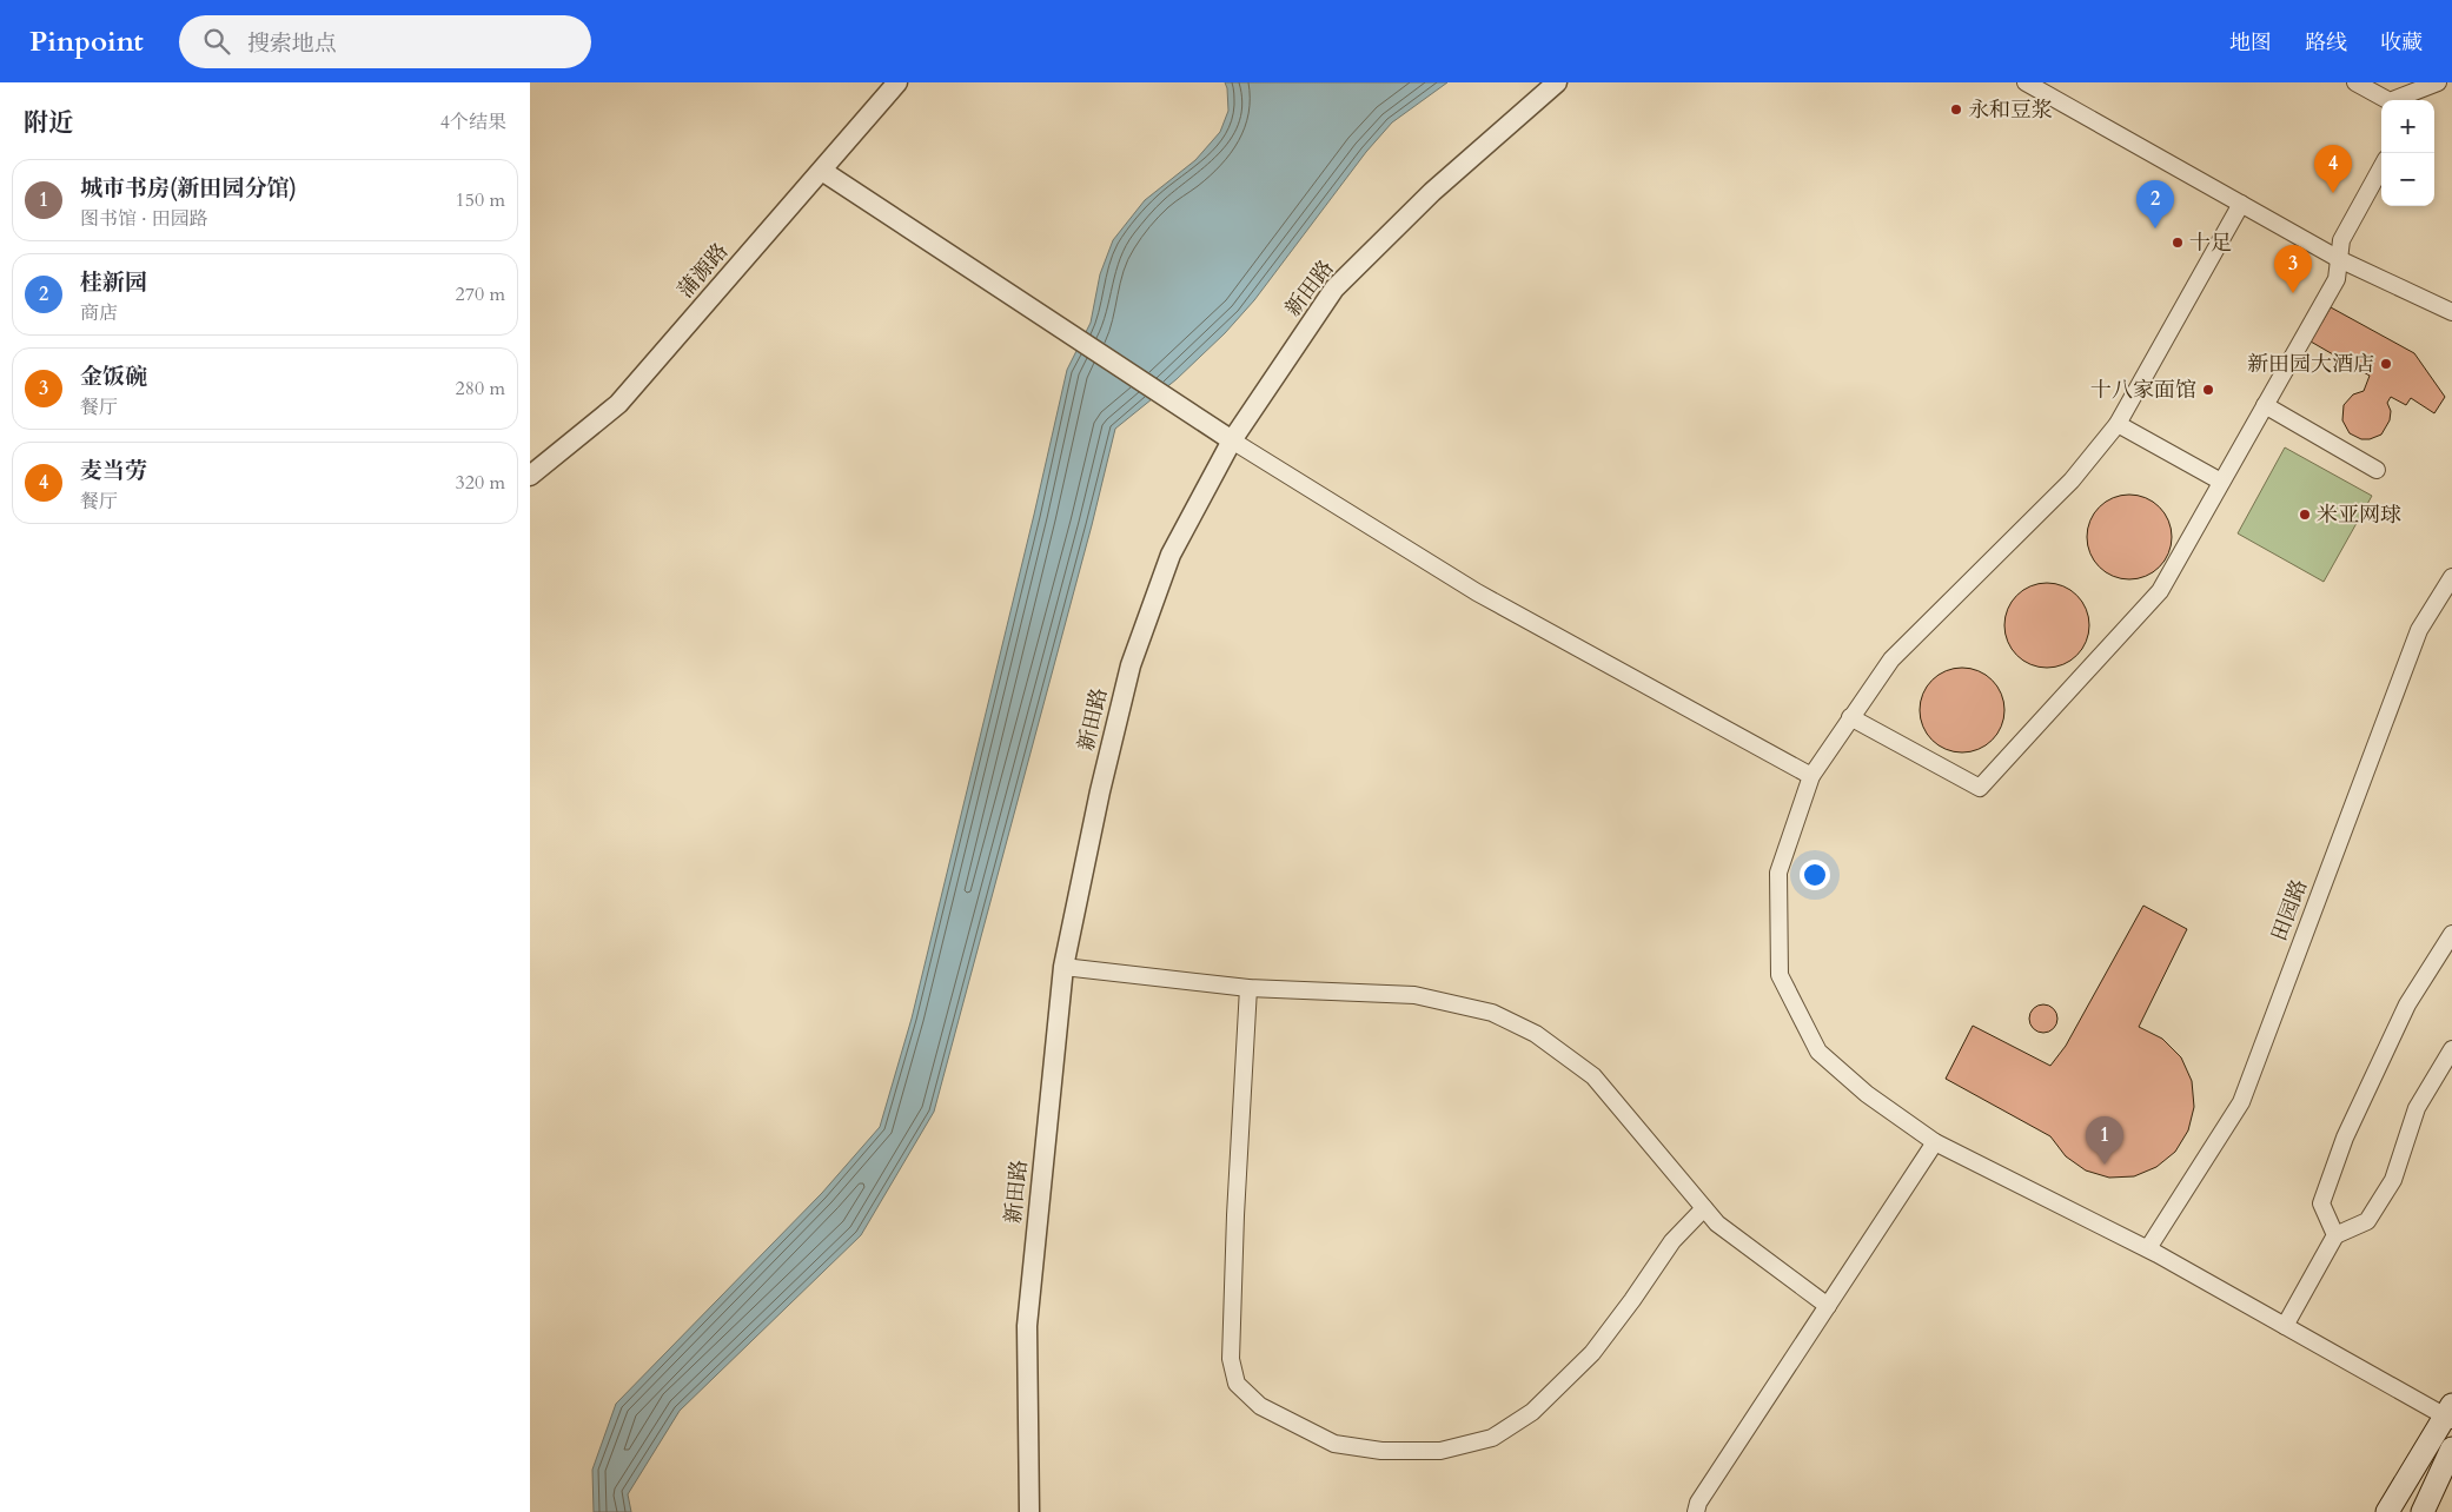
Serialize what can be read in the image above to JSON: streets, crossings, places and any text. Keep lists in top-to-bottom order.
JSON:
{
  "streets": {
    "street": ["蒲源路", "新田路", "田园路"]
  },
  "places": [
    "永和豆浆",
    "十足",
    "新田园大酒店",
    "十八家面馆",
    "米亚网球"
  ],
  "page": {
    "header": "Pinpoint",
    "search": "搜索地点",
    "nav": ["地图", "路线", "收藏"],
    "heading": ["附近", "4个结果"],
    "map_buttons": ["+", "−"],
    "pins": [
      "4",
      "2",
      "3",
      "1"
    ],
    "list": [
      {
        "mark": "1",
        "name": "城市书房(新田园分馆)",
        "note": "图书馆 · 田园路",
        "value": "150 m"
      },
      {
        "mark": "2",
        "name": "桂新园",
        "note": "商店",
        "value": "270 m"
      },
      {
        "mark": "3",
        "name": "金饭碗",
        "note": "餐厅",
        "value": "280 m"
      },
      {
        "mark": "4",
        "name": "麦当劳",
        "note": "餐厅",
        "value": "320 m"
      }
    ]
  }
}
